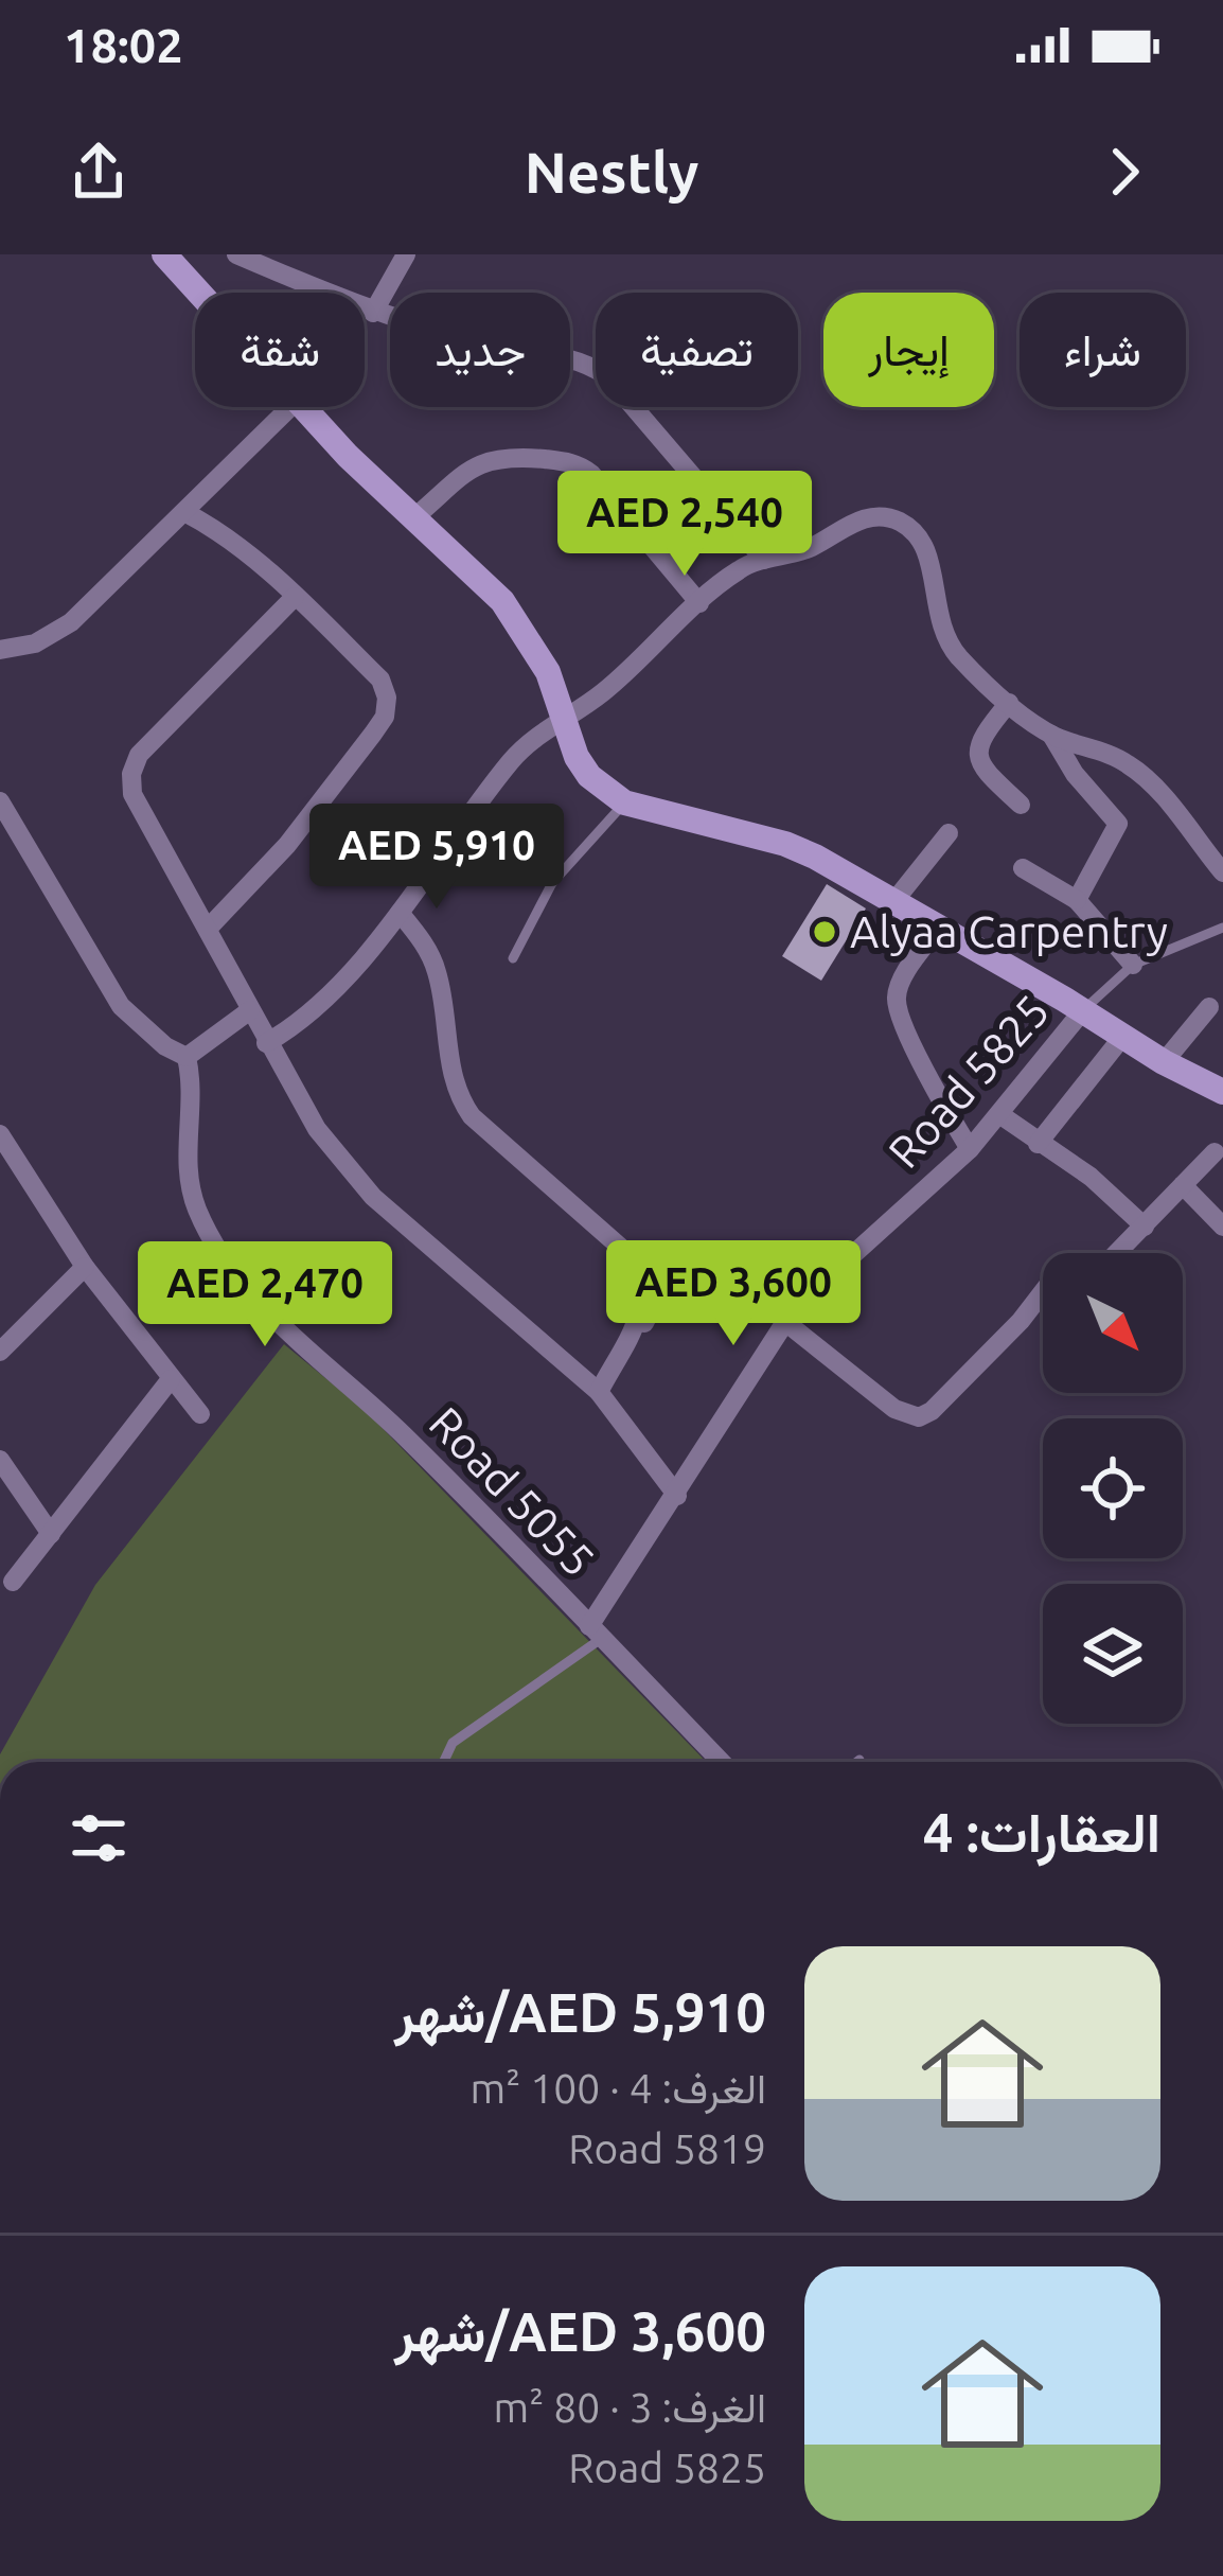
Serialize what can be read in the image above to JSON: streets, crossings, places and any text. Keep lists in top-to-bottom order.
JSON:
{
  "streets": {
    "street": ["Road 5825", "Road 5055"]
  },
  "crossings": [
    ["Road 5825", "Road 5055"]
  ],
  "places": ["Alyaa Carpentry"],
  "north": "bottom right",
  "page": {
    "status": "18:02",
    "header": "Nestly",
    "chip": [
      "شراء",
      "إيجار",
      "تصفية",
      "جديد",
      "شقة"
    ],
    "price": [
      "AED 2,540",
      "AED 5,910",
      "AED 3,600",
      "AED 2,470"
    ],
    "heading": "العقارات: 4",
    "list": [
      {
        "name": "AED 5,910/شهر",
        "note": "الغرف: 4 · 100 m² · Road 5819"
      },
      {
        "name": "AED 3,600/شهر",
        "note": "الغرف: 3 · 80 m² · Road 5825"
      }
    ]
  }
}
